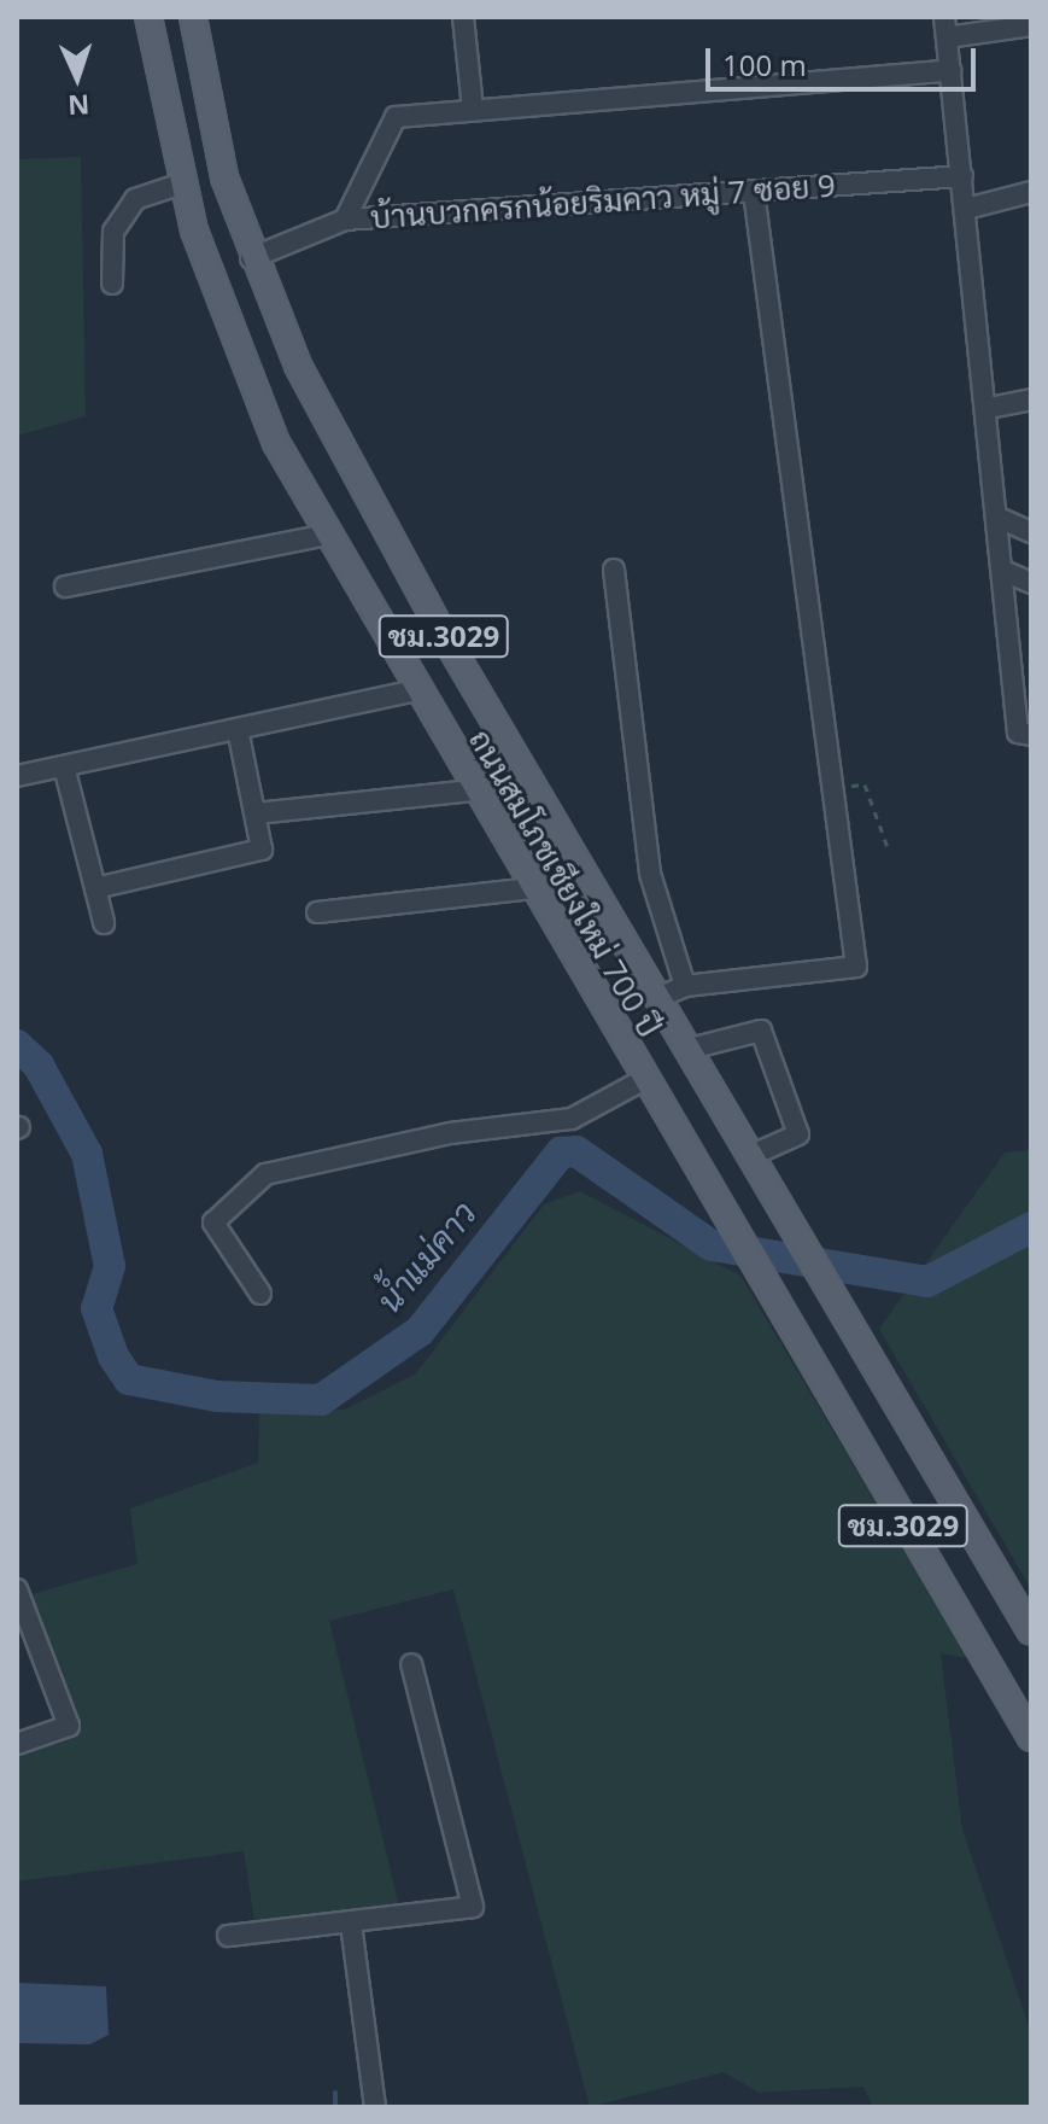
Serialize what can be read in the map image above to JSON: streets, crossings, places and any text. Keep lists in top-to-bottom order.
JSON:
{
  "streets": {
    "main road": ["ชม.3029", "ถนนสมโภชเชียงใหม่ 700 ปี"],
    "street": ["บ้านบวกครกน้อยริมคาว หมู่ 7 ซอย 9"]
  },
  "crossings": [
    ["บ้านบวกครกน้อยริมคาว หมู่ 7 ซอย 9", "ถนนสมโภชเชียงใหม่ 700 ปี"]
  ],
  "water": ["น้ำแม่คาว"],
  "scale_bar": "100 m",
  "north": "bottom"
}
